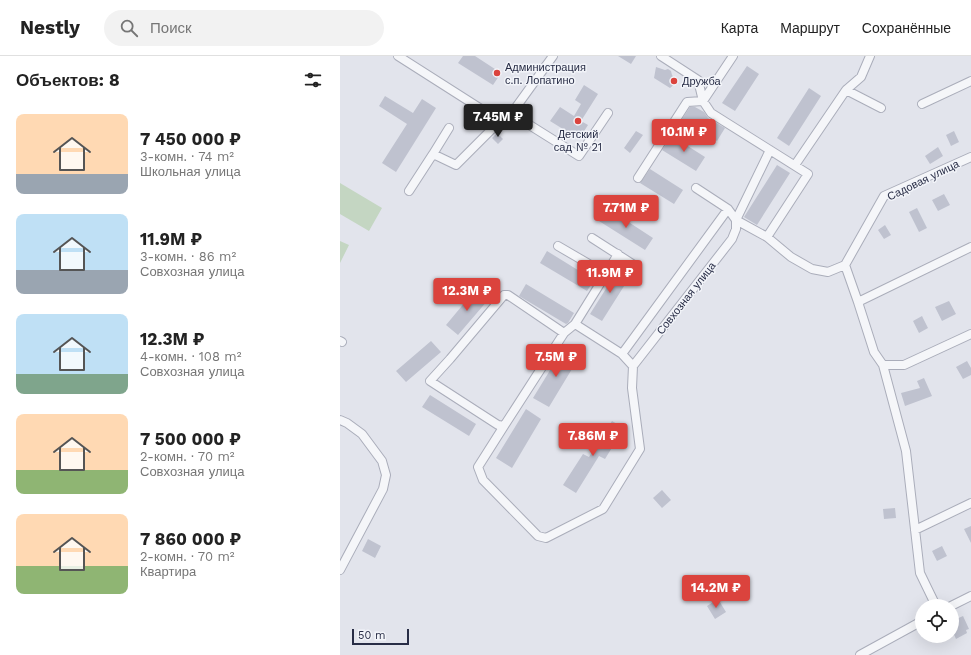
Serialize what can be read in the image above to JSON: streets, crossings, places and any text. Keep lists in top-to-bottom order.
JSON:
{
  "streets": {
    "street": ["Садовая улица", "Совхозная улица"]
  },
  "places": ["Администрация с.п. Лопатино", "Дружба", "Детский сад № 21"],
  "scale_bar": "50 m",
  "page": {
    "header": "Nestly",
    "search": "Поиск",
    "nav": ["Карта", "Маршрут", "Сохранённые"],
    "heading": "Объектов: 8",
    "list": [
      {
        "name": "7 450 000 ₽",
        "note": "3-комн. · 74 m² · Школьная улица"
      },
      {
        "name": "11.9M ₽",
        "note": "3-комн. · 86 m² · Совхозная улица"
      },
      {
        "name": "12.3M ₽",
        "note": "4-комн. · 108 m² · Совхозная улица"
      },
      {
        "name": "7 500 000 ₽",
        "note": "2-комн. · 70 m² · Совхозная улица"
      },
      {
        "name": "7 860 000 ₽",
        "note": "2-комн. · 70 m² · Квартира"
      }
    ],
    "price": [
      "7.45M ₽",
      "10.1M ₽",
      "7.71M ₽",
      "11.9M ₽",
      "12.3M ₽",
      "7.5M ₽",
      "7.86M ₽",
      "14.2M ₽"
    ],
    "scale": "50 m"
  }
}
